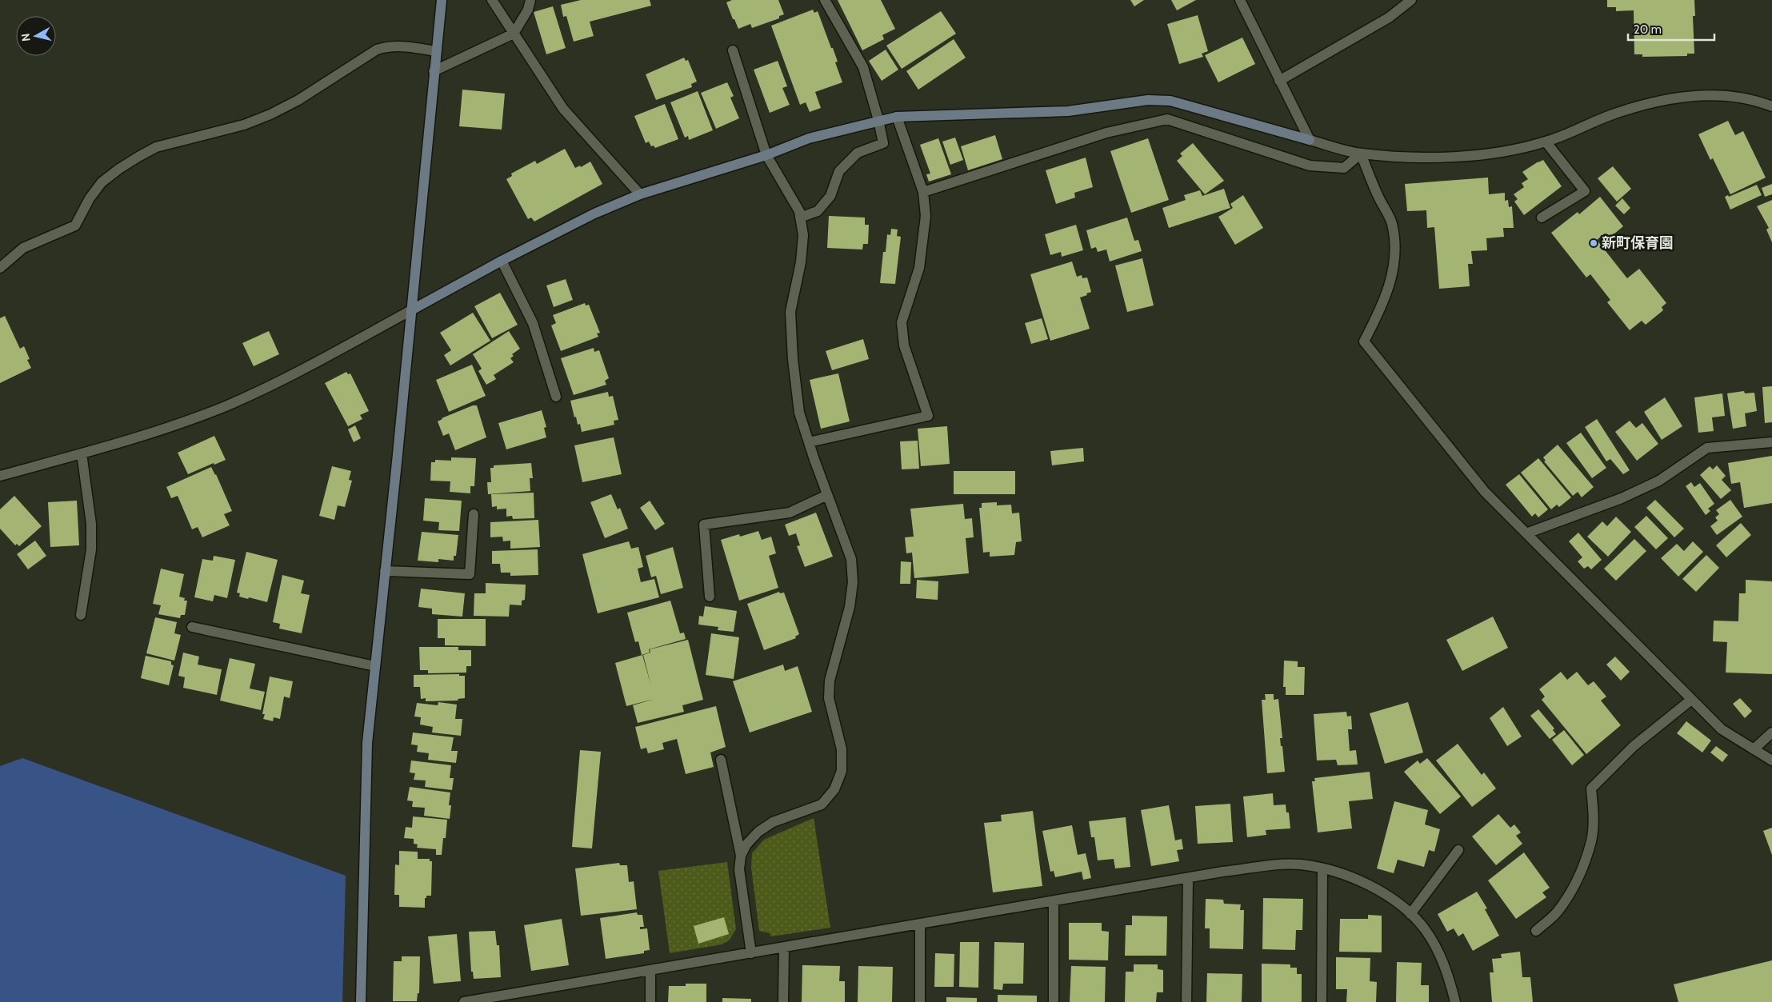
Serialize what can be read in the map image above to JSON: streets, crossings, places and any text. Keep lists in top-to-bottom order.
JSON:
{
  "places": ["新町保育園"],
  "scale_bar": "20 m",
  "north": "left"
}
